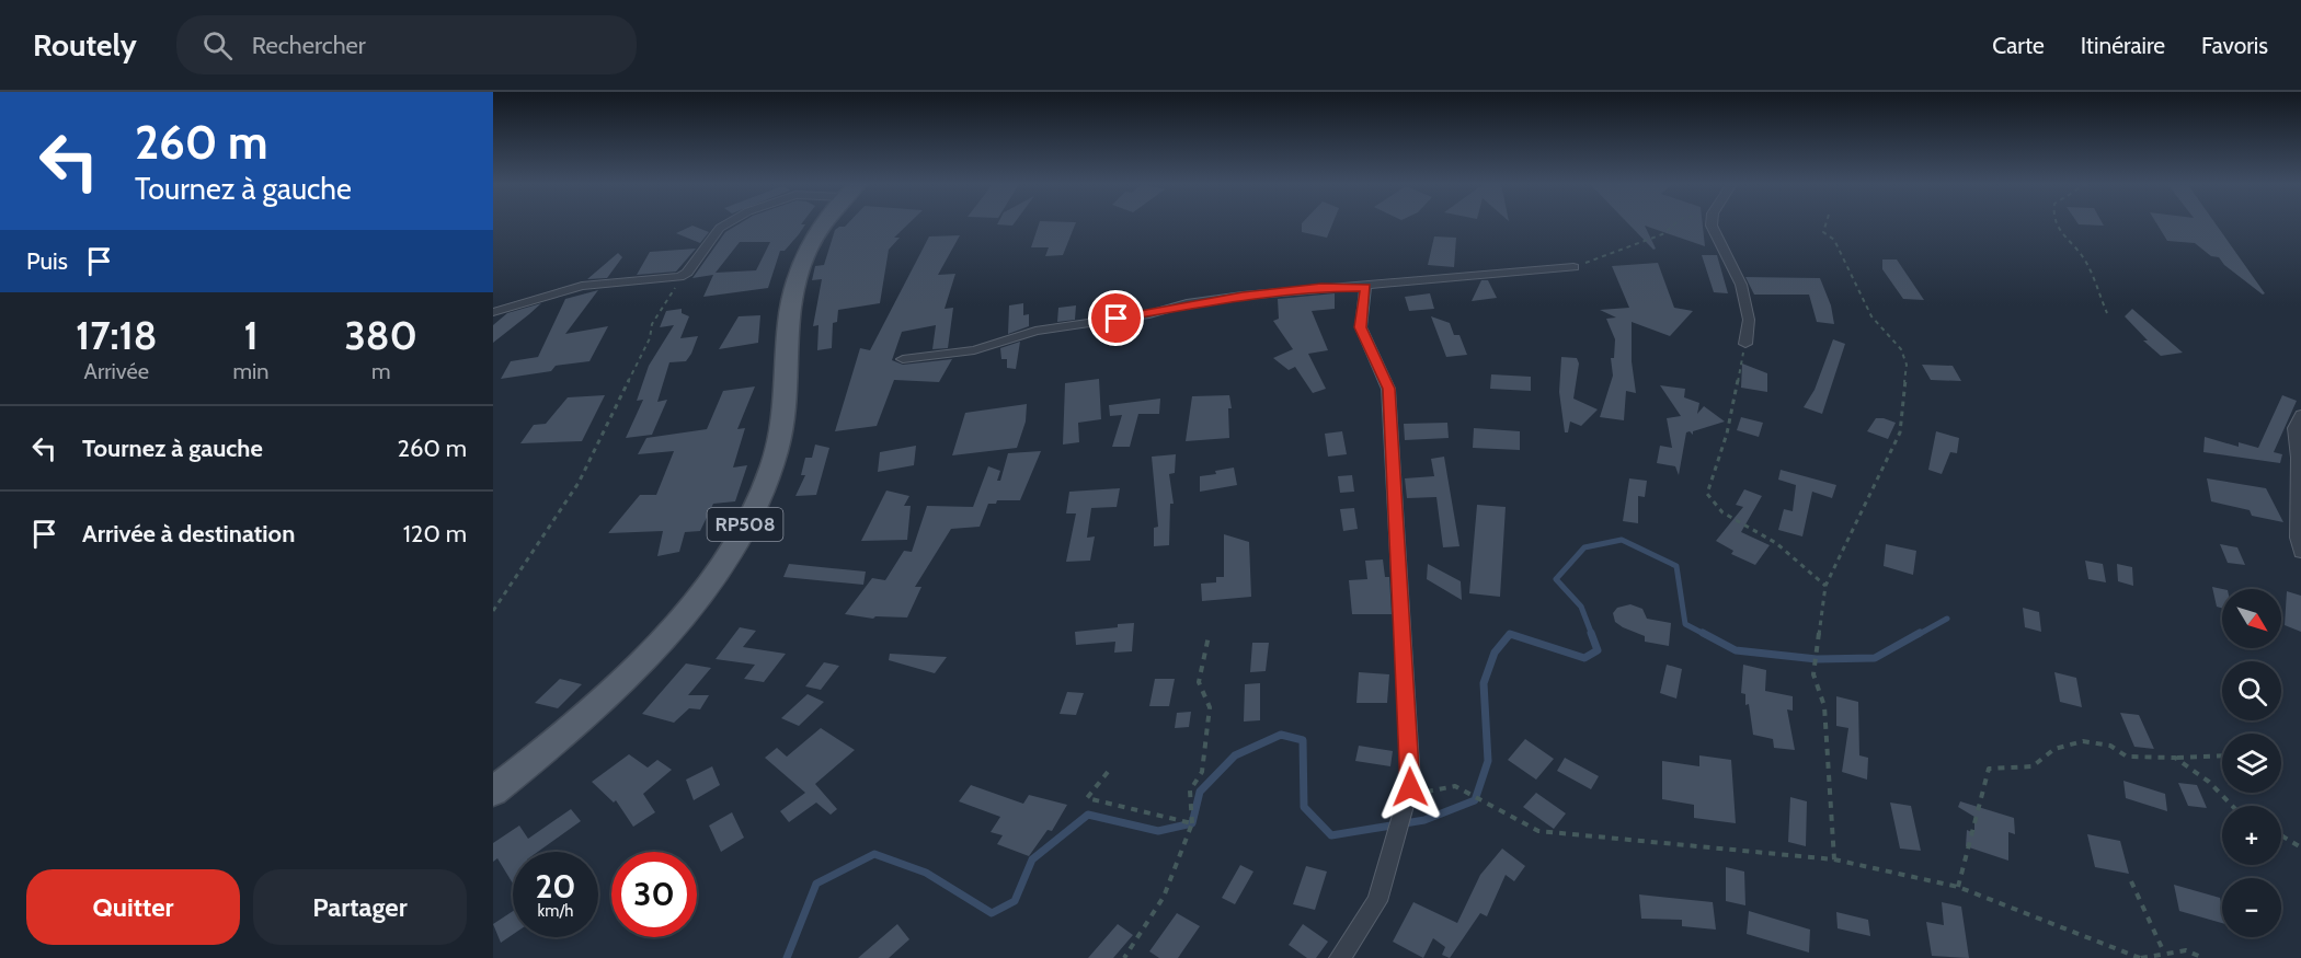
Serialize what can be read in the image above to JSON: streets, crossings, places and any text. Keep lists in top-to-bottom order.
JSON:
{
  "streets": {
    "main road": ["RP508"]
  },
  "north": "bottom right",
  "page": {
    "header": "Routely",
    "search": "Rechercher",
    "nav": ["Carte", "Itinéraire", "Favoris"],
    "turn": ["260 m", "Tournez à gauche"],
    "then": "Puis",
    "eta": [
      "17:18",
      "Arrivée",
      "1",
      "min",
      "380",
      "m"
    ],
    "list": [
      {
        "name": "Tournez à gauche",
        "value": "260 m"
      },
      {
        "name": "Arrivée à destination",
        "value": "120 m"
      }
    ],
    "map_buttons": ["+", "−"],
    "speed": "20 km/h",
    "limit": "30",
    "buttons": ["Quitter", "Partager"]
  }
}
